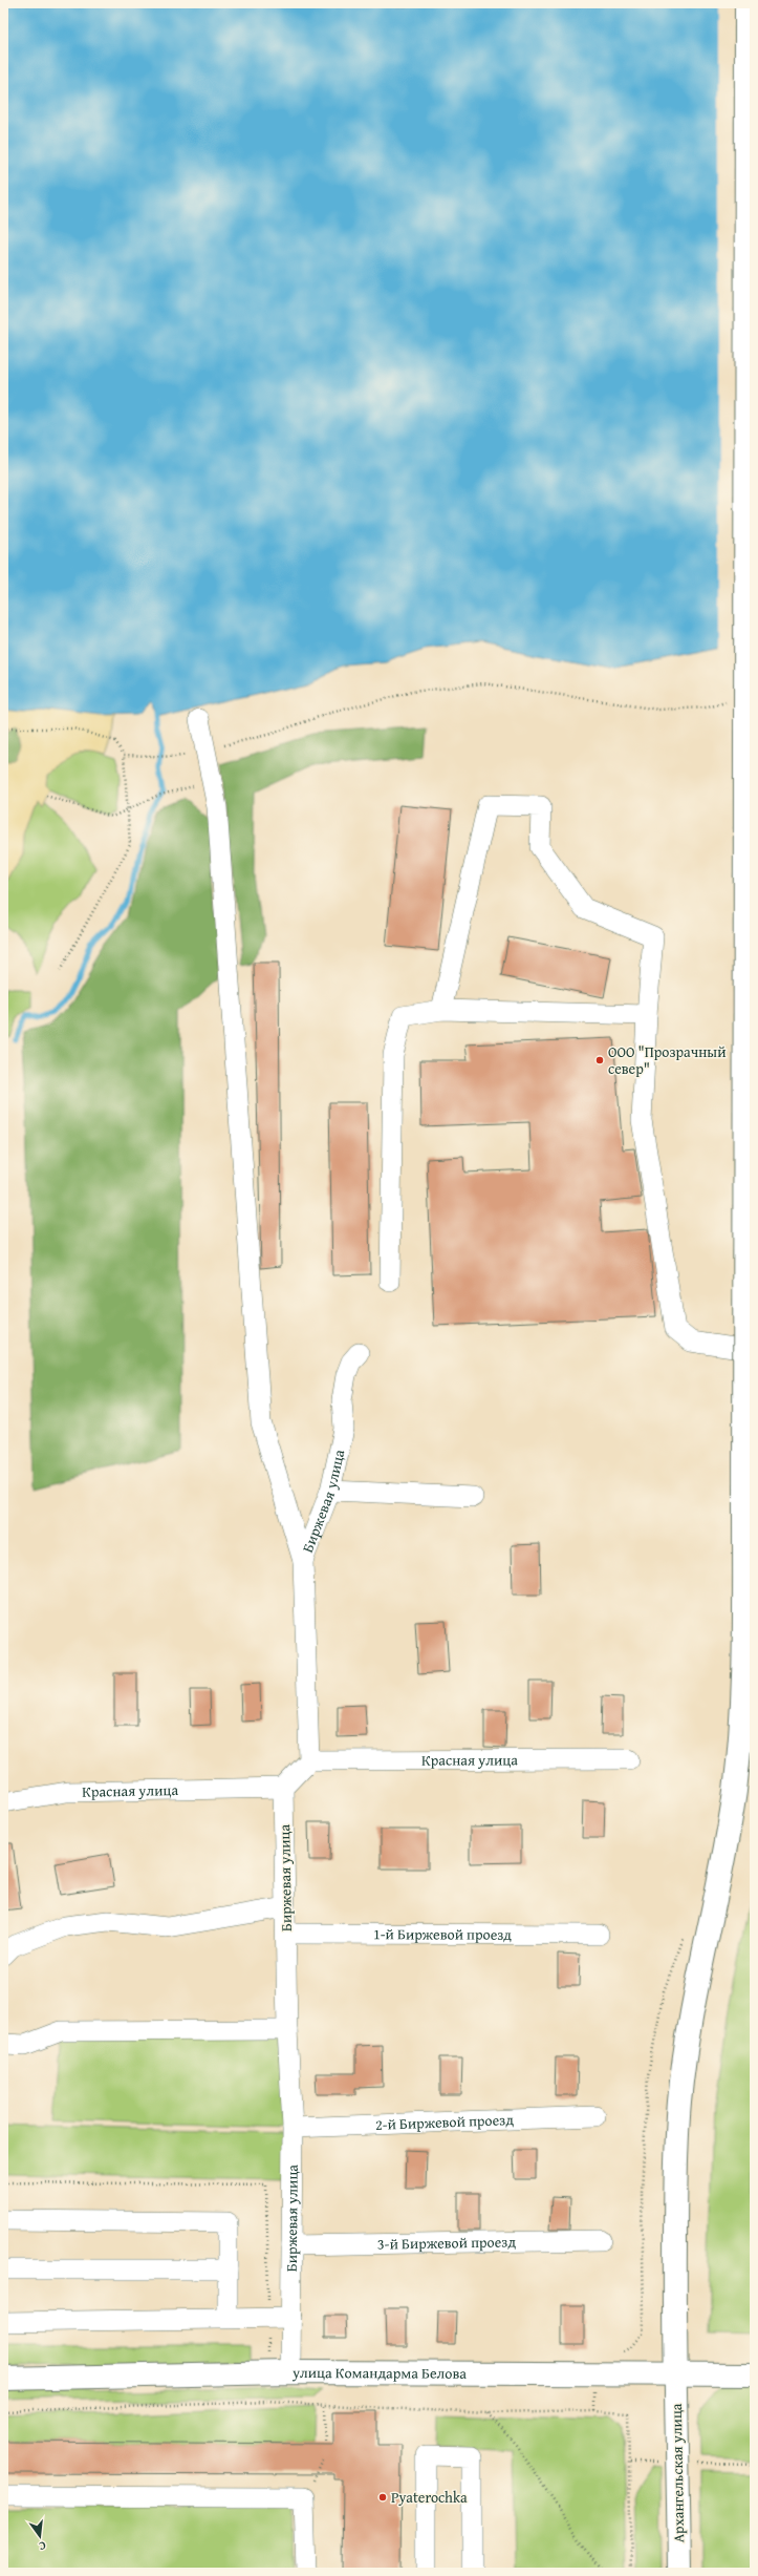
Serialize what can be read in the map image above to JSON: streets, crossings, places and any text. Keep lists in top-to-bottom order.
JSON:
{
  "streets": {
    "main road": ["улица Командарма Белова", "Архангельская улица"],
    "street": [
      "Биржевая улица",
      "Красная улица",
      "1-й Биржевой проезд",
      "2-й Биржевой проезд",
      "3-й Биржевой проезд"
    ]
  },
  "crossings": [
    ["Биржевая улица", "Красная улица"],
    ["Биржевая улица", "1-й Биржевой проезд"],
    ["Биржевая улица", "2-й Биржевой проезд"],
    ["Биржевая улица", "3-й Биржевой проезд"],
    ["Биржевая улица", "улица Командарма Белова"],
    ["улица Командарма Белова", "Архангельская улица"]
  ],
  "places": ["ООО \"Прозрачный север\"", "Pyaterochka"],
  "north": "bottom"
}
